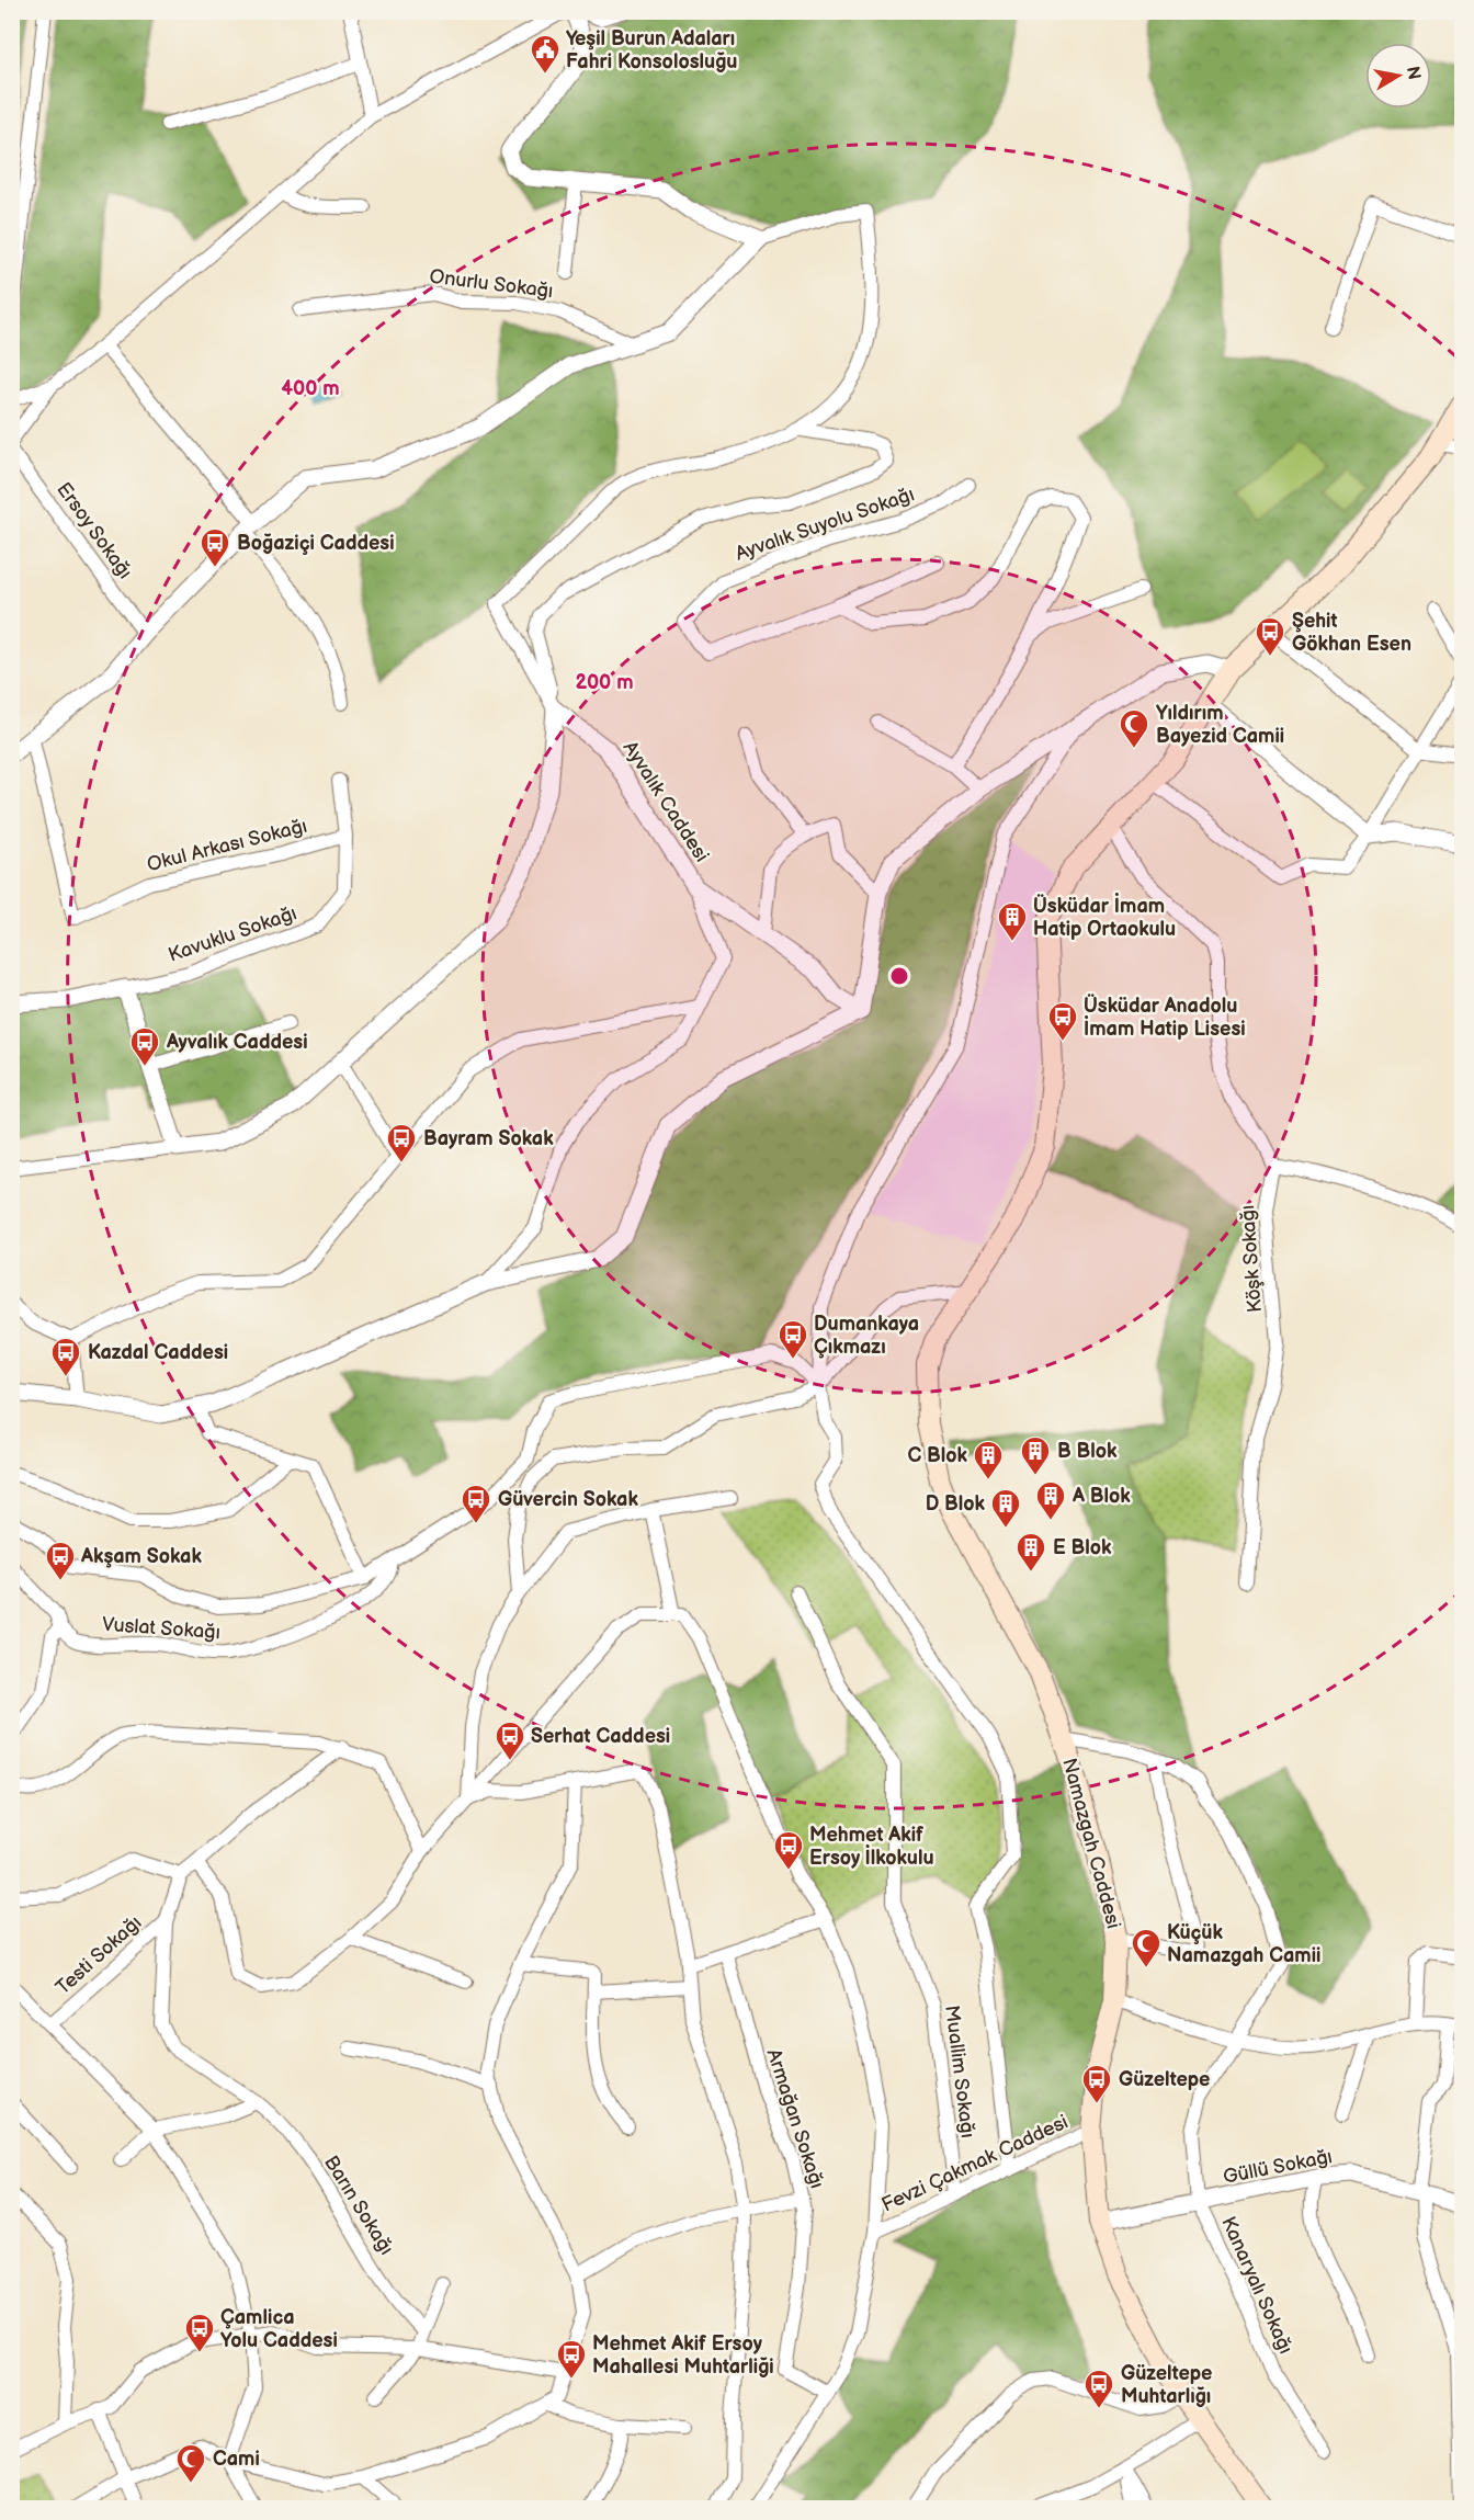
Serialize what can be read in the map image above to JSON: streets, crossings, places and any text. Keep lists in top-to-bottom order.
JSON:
{
  "streets": {
    "main road": ["Namazgah Caddesi"],
    "street": [
      "Onurlu Sokağı",
      "Ayvalık Suyolu Sokağı",
      "Ersoy Sokağı",
      "Ayvalık Caddesi",
      "Okul Arkası Sokağı",
      "Kavuklu Sokağı",
      "Köşk Sokağı",
      "Vuslat Sokağı",
      "Testi Sokağı",
      "Muallim Sokağı",
      "Armağan Sokağı",
      "Fevzi Çakmak Caddesi",
      "Güllü Sokağı",
      "Barın Sokağı",
      "Kanaryalı Sokağı"
    ]
  },
  "crossings": [
    ["Okul Arkası Sokağı", "Kavuklu Sokağı"],
    ["Namazgah Caddesi", "Fevzi Çakmak Caddesi"],
    ["Namazgah Caddesi", "Güllü Sokağı"],
    ["Namazgah Caddesi", "Kanaryalı Sokağı"],
    ["Testi Sokağı", "Barın Sokağı"],
    ["Muallim Sokağı", "Fevzi Çakmak Caddesi"],
    ["Güllü Sokağı", "Kanaryalı Sokağı"]
  ],
  "places": {
    "public building": ["Yeşil Burun Adaları Fahri Konsolosluğu"],
    "bus stop": [
      "Boğaziçi Caddesi",
      "Şehit Gökhan Esen",
      "Üsküdar Anadolu İmam Hatip Lisesi",
      "Ayvalık Caddesi",
      "Bayram Sokak",
      "Dumankaya Çıkmazı",
      "Kazdal Caddesi",
      "Güvercin Sokak",
      "Akşam Sokak",
      "Serhat Caddesi",
      "Mehmet Akif Ersoy İlkokulu",
      "Güzeltepe",
      "Çamlica Yolu Caddesi",
      "Mehmet Akif Ersoy Mahallesi Muhtarliği",
      "Güzeltepe Muhtarlığı"
    ],
    "mosque": ["Yıldırım Bayezid Camii", "Küçük Namazgah Camii", "Cami"],
    "building": [
      "Üsküdar İmam Hatip Ortaokulu",
      "B Blok",
      "C Blok",
      "A Blok",
      "D Blok",
      "E Blok"
    ]
  },
  "north": "right",
  "rings": ["400 m", "200 m"]
}
